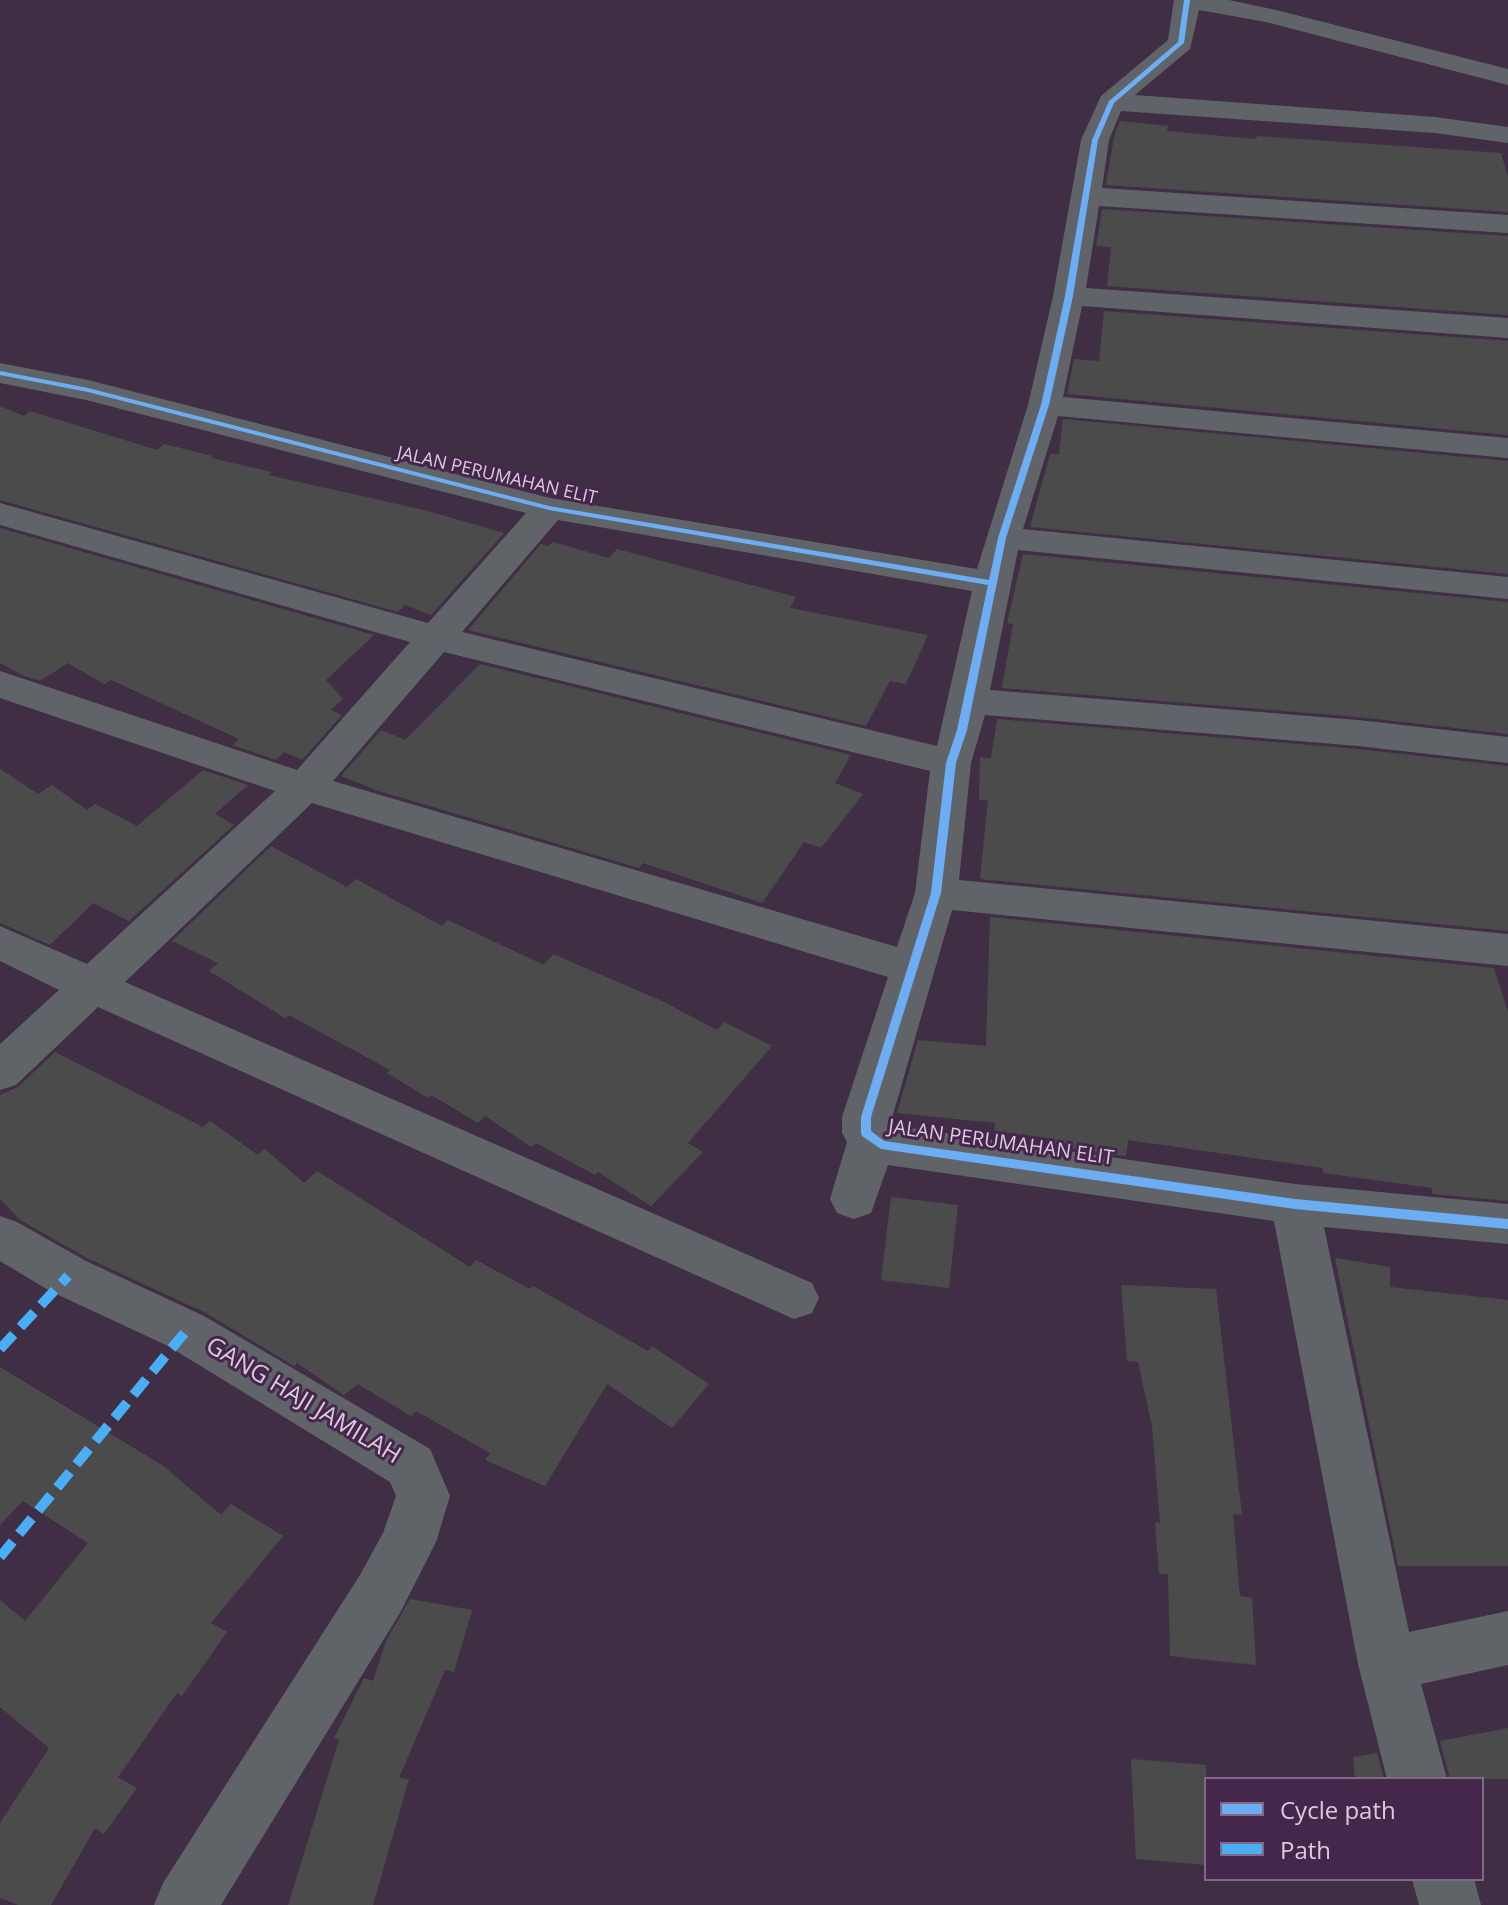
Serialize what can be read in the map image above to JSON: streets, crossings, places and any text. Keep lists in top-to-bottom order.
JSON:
{
  "streets": {
    "street": ["JALAN PERUMAHAN ELIT", "GANG HAJI JAMILAH"]
  },
  "legend": ["Cycle path", "Path"]
}
